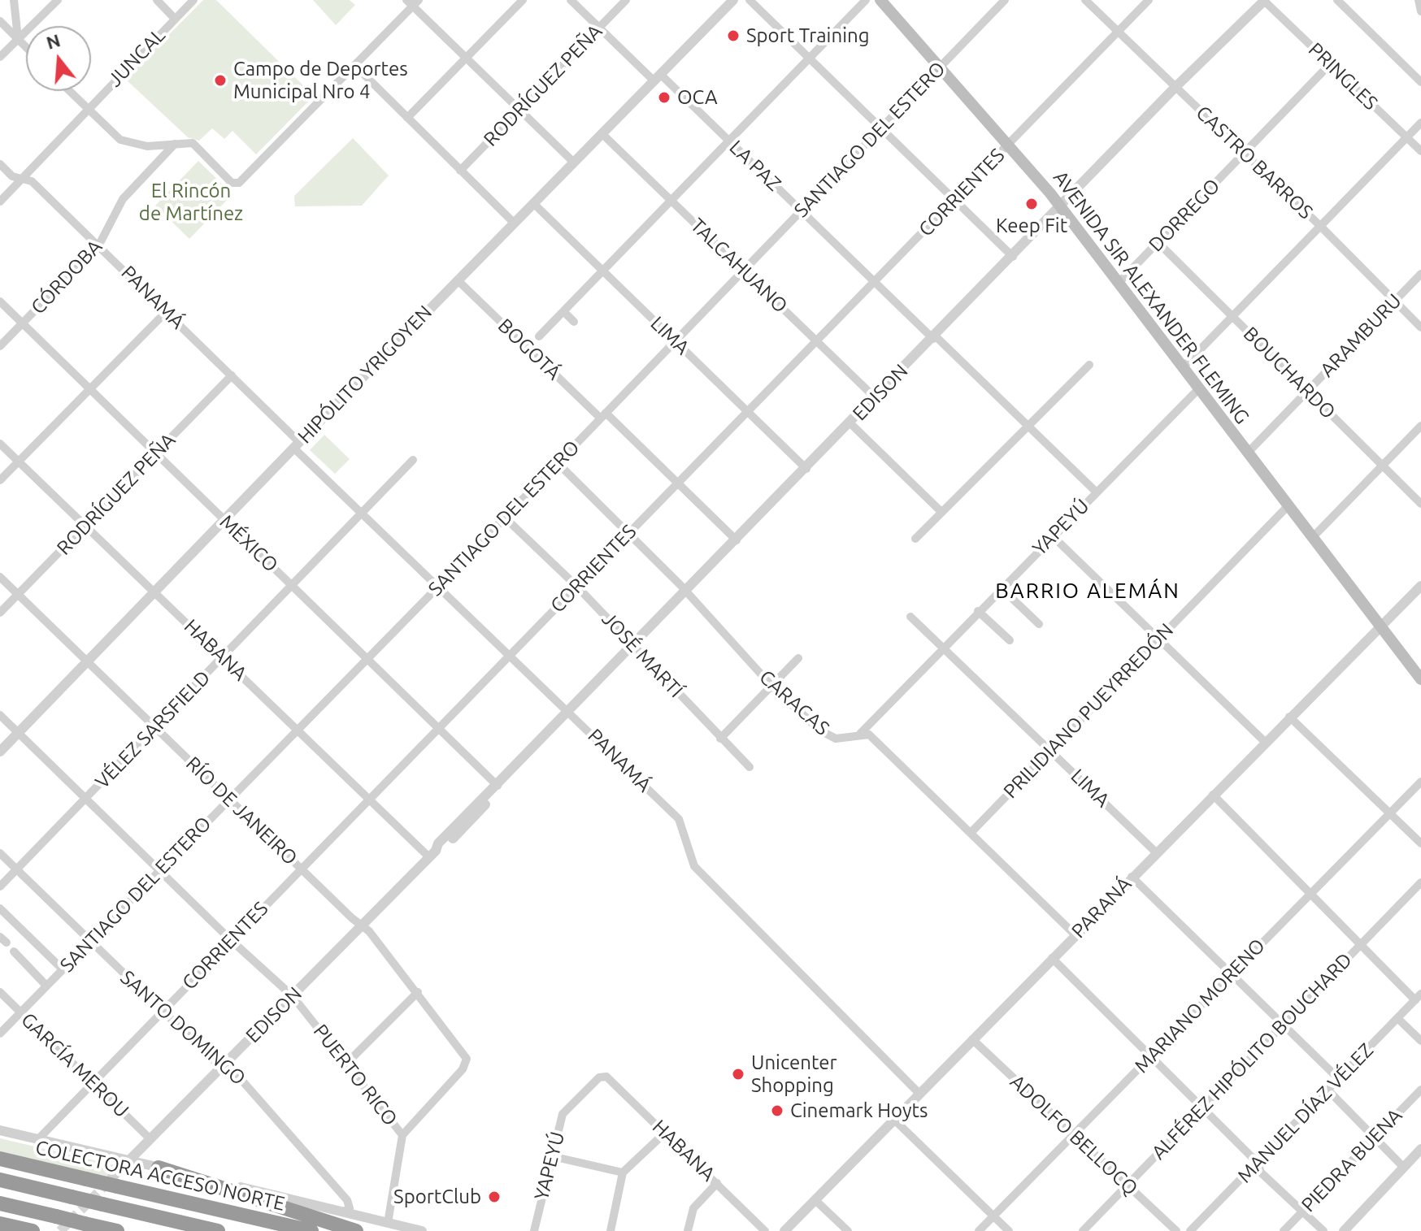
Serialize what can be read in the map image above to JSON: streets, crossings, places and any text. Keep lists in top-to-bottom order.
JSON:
{
  "streets": {
    "highway": ["COLECTORA ACCESO NORTE"],
    "main road": ["AVENIDA SIR ALEXANDER FLEMING"],
    "street": [
      "JUNCAL",
      "PRINGLES",
      "RODRÍGUEZ PEÑA",
      "SANTIAGO DEL ESTERO",
      "CASTRO BARROS",
      "LA PAZ",
      "CORRIENTES",
      "DORREGO",
      "TALCAHUANO",
      "CÓRDOBA",
      "PANAMÁ",
      "LIMA",
      "ARAMBURU",
      "BOGOTÁ",
      "BOUCHARDO",
      "HIPÓLITO YRIGOYEN",
      "EDISON",
      "YAPEYÚ",
      "MÉXICO",
      "HABANA",
      "JOSÉ MARTÍ",
      "CARACAS",
      "PRILIDIANO PUEYRREDÓN",
      "VÉLEZ SARSFIELD",
      "RÍO DE JANEIRO",
      "PARANÁ",
      "MARIANO MORENO",
      "SANTO DOMINGO",
      "ALFÉREZ HIPÓLITO BOUCHARD",
      "GARCÍA MEROU",
      "PUERTO RICO",
      "MANUEL DÍAZ VÉLEZ",
      "ADOLFO BELLOCQ",
      "PIEDRA BUENA"
    ]
  },
  "crossings": [
    ["JUNCAL", "PANAMÁ"],
    ["PRINGLES", "DORREGO"],
    ["PRINGLES", "EDISON"],
    ["RODRÍGUEZ PEÑA", "LA PAZ"],
    ["RODRÍGUEZ PEÑA", "PANAMÁ"],
    ["RODRÍGUEZ PEÑA", "MÉXICO"],
    ["RODRÍGUEZ PEÑA", "HABANA"],
    ["RODRÍGUEZ PEÑA", "RÍO DE JANEIRO"],
    ["SANTIAGO DEL ESTERO", "LA PAZ"],
    ["SANTIAGO DEL ESTERO", "TALCAHUANO"],
    ["SANTIAGO DEL ESTERO", "PANAMÁ"],
    ["SANTIAGO DEL ESTERO", "AVENIDA SIR ALEXANDER FLEMING"],
    ["SANTIAGO DEL ESTERO", "LIMA"],
    ["SANTIAGO DEL ESTERO", "BOGOTÁ"],
    ["SANTIAGO DEL ESTERO", "MÉXICO"],
    ["SANTIAGO DEL ESTERO", "HABANA"],
    ["SANTIAGO DEL ESTERO", "JOSÉ MARTÍ"],
    ["SANTIAGO DEL ESTERO", "CARACAS"],
    ["SANTIAGO DEL ESTERO", "RÍO DE JANEIRO"],
    ["SANTIAGO DEL ESTERO", "SANTO DOMINGO"],
    ["SANTIAGO DEL ESTERO", "GARCÍA MEROU"],
    ["SANTIAGO DEL ESTERO", "PUERTO RICO"],
    ["CASTRO BARROS", "CORRIENTES"],
    ["CASTRO BARROS", "DORREGO"],
    ["CASTRO BARROS", "ARAMBURU"],
    ["CASTRO BARROS", "EDISON"],
    ["LA PAZ", "CORRIENTES"],
    ["LA PAZ", "HIPÓLITO YRIGOYEN"],
    ["LA PAZ", "EDISON"],
    ["LA PAZ", "YAPEYÚ"],
    ["CORRIENTES", "TALCAHUANO"],
    ["CORRIENTES", "PANAMÁ"],
    ["CORRIENTES", "AVENIDA SIR ALEXANDER FLEMING"],
    ["CORRIENTES", "LIMA"],
    ["CORRIENTES", "BOGOTÁ"],
    ["CORRIENTES", "MÉXICO"],
    ["CORRIENTES", "HABANA"],
    ["CORRIENTES", "JOSÉ MARTÍ"],
    ["CORRIENTES", "CARACAS"],
    ["CORRIENTES", "RÍO DE JANEIRO"],
    ["CORRIENTES", "SANTO DOMINGO"],
    ["CORRIENTES", "GARCÍA MEROU"],
    ["CORRIENTES", "PUERTO RICO"],
    ["DORREGO", "AVENIDA SIR ALEXANDER FLEMING"],
    ["DORREGO", "BOUCHARDO"],
    ["TALCAHUANO", "HIPÓLITO YRIGOYEN"],
    ["TALCAHUANO", "EDISON"],
    ["CÓRDOBA", "PANAMÁ"],
    ["CÓRDOBA", "MÉXICO"],
    ["PANAMÁ", "HIPÓLITO YRIGOYEN"],
    ["PANAMÁ", "EDISON"],
    ["PANAMÁ", "VÉLEZ SARSFIELD"],
    ["PANAMÁ", "PARANÁ"],
    ["AVENIDA SIR ALEXANDER FLEMING", "ARAMBURU"],
    ["AVENIDA SIR ALEXANDER FLEMING", "EDISON"],
    ["AVENIDA SIR ALEXANDER FLEMING", "YAPEYÚ"],
    ["AVENIDA SIR ALEXANDER FLEMING", "PRILIDIANO PUEYRREDÓN"],
    ["AVENIDA SIR ALEXANDER FLEMING", "PARANÁ"],
    ["LIMA", "HIPÓLITO YRIGOYEN"],
    ["LIMA", "EDISON"],
    ["LIMA", "YAPEYÚ"],
    ["LIMA", "PRILIDIANO PUEYRREDÓN"],
    ["LIMA", "PARANÁ"],
    ["ARAMBURU", "BOUCHARDO"],
    ["BOGOTÁ", "HIPÓLITO YRIGOYEN"],
    ["BOGOTÁ", "EDISON"],
    ["HIPÓLITO YRIGOYEN", "MÉXICO"],
    ["HIPÓLITO YRIGOYEN", "HABANA"],
    ["HIPÓLITO YRIGOYEN", "RÍO DE JANEIRO"],
    ["HIPÓLITO YRIGOYEN", "PUERTO RICO"],
    ["EDISON", "MÉXICO"],
    ["EDISON", "HABANA"],
    ["EDISON", "JOSÉ MARTÍ"],
    ["EDISON", "CARACAS"],
    ["EDISON", "RÍO DE JANEIRO"],
    ["EDISON", "SANTO DOMINGO"],
    ["EDISON", "GARCÍA MEROU"],
    ["EDISON", "PUERTO RICO"],
    ["EDISON", "COLECTORA ACCESO NORTE"],
    ["YAPEYÚ", "HABANA"],
    ["YAPEYÚ", "CARACAS"],
    ["MÉXICO", "VÉLEZ SARSFIELD"],
    ["HABANA", "VÉLEZ SARSFIELD"],
    ["CARACAS", "PRILIDIANO PUEYRREDÓN"],
    ["CARACAS", "PARANÁ"],
    ["VÉLEZ SARSFIELD", "RÍO DE JANEIRO"],
    ["VÉLEZ SARSFIELD", "SANTO DOMINGO"],
    ["VÉLEZ SARSFIELD", "PUERTO RICO"],
    ["RÍO DE JANEIRO", "PUERTO RICO"],
    ["PARANÁ", "ADOLFO BELLOCQ"],
    ["MARIANO MORENO", "ADOLFO BELLOCQ"],
    ["ALFÉREZ HIPÓLITO BOUCHARD", "ADOLFO BELLOCQ"]
  ],
  "districts": ["BARRIO ALEMÁN"],
  "parks": ["El Rincón de Martínez"],
  "places": [
    "Sport Training",
    "Campo de Deportes Municipal Nro 4",
    "OCA",
    "Keep Fit",
    "Unicenter Shopping",
    "Cinemark Hoyts",
    "SportClub"
  ],
  "north": "top"
}
